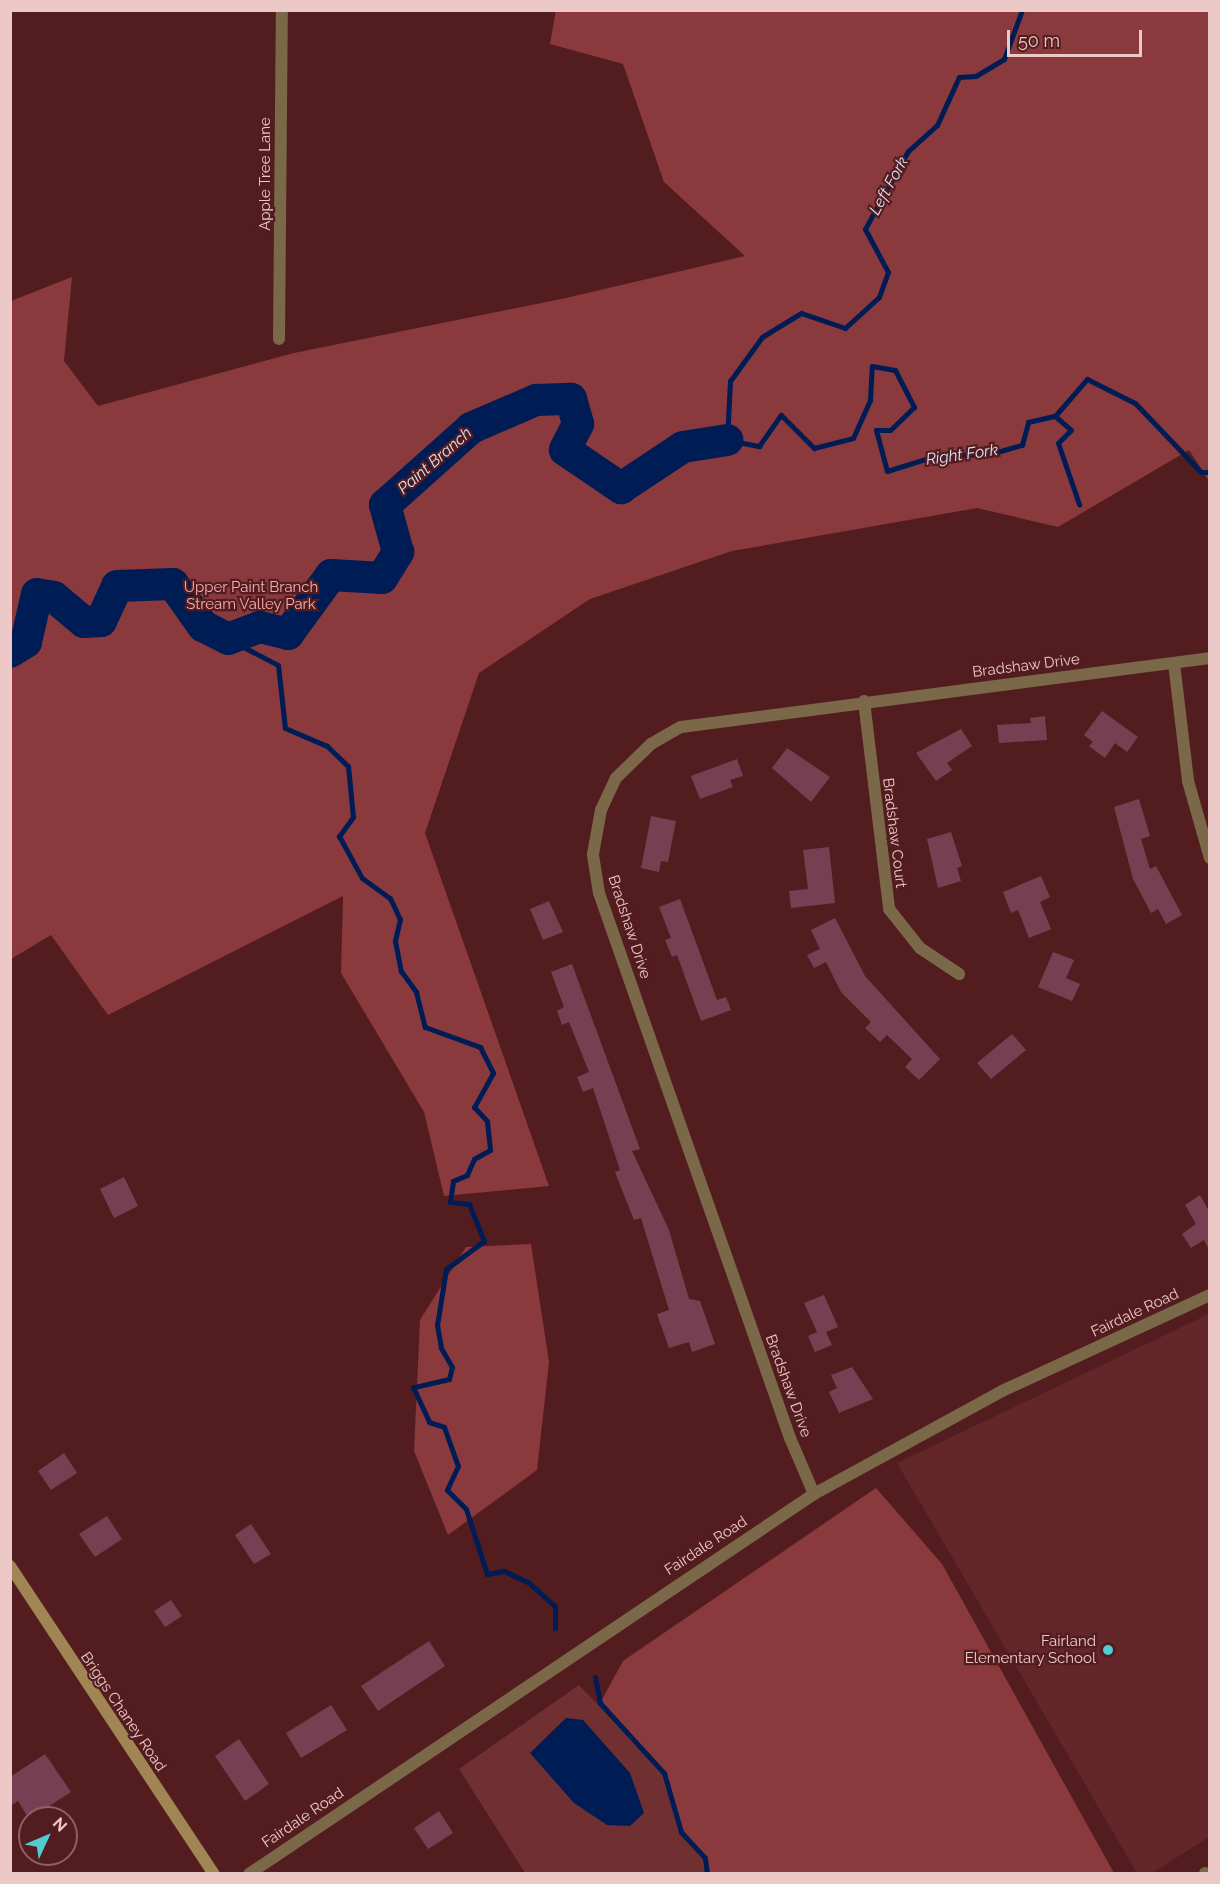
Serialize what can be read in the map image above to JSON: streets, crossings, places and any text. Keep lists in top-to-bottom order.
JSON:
{
  "streets": {
    "main road": ["Briggs Chaney Road"],
    "street": [
      "Apple Tree Lane",
      "Bradshaw Drive",
      "Bradshaw Court",
      "Fairdale Road"
    ]
  },
  "crossings": [
    ["Bradshaw Drive", "Bradshaw Court"],
    ["Bradshaw Drive", "Fairdale Road"]
  ],
  "water": ["Left Fork", "Right Fork", "Paint Branch"],
  "parks": ["Upper Paint Branch Stream Valley Park"],
  "places": ["Fairland Elementary School"],
  "scale_bar": "50 m",
  "north": "top right"
}
